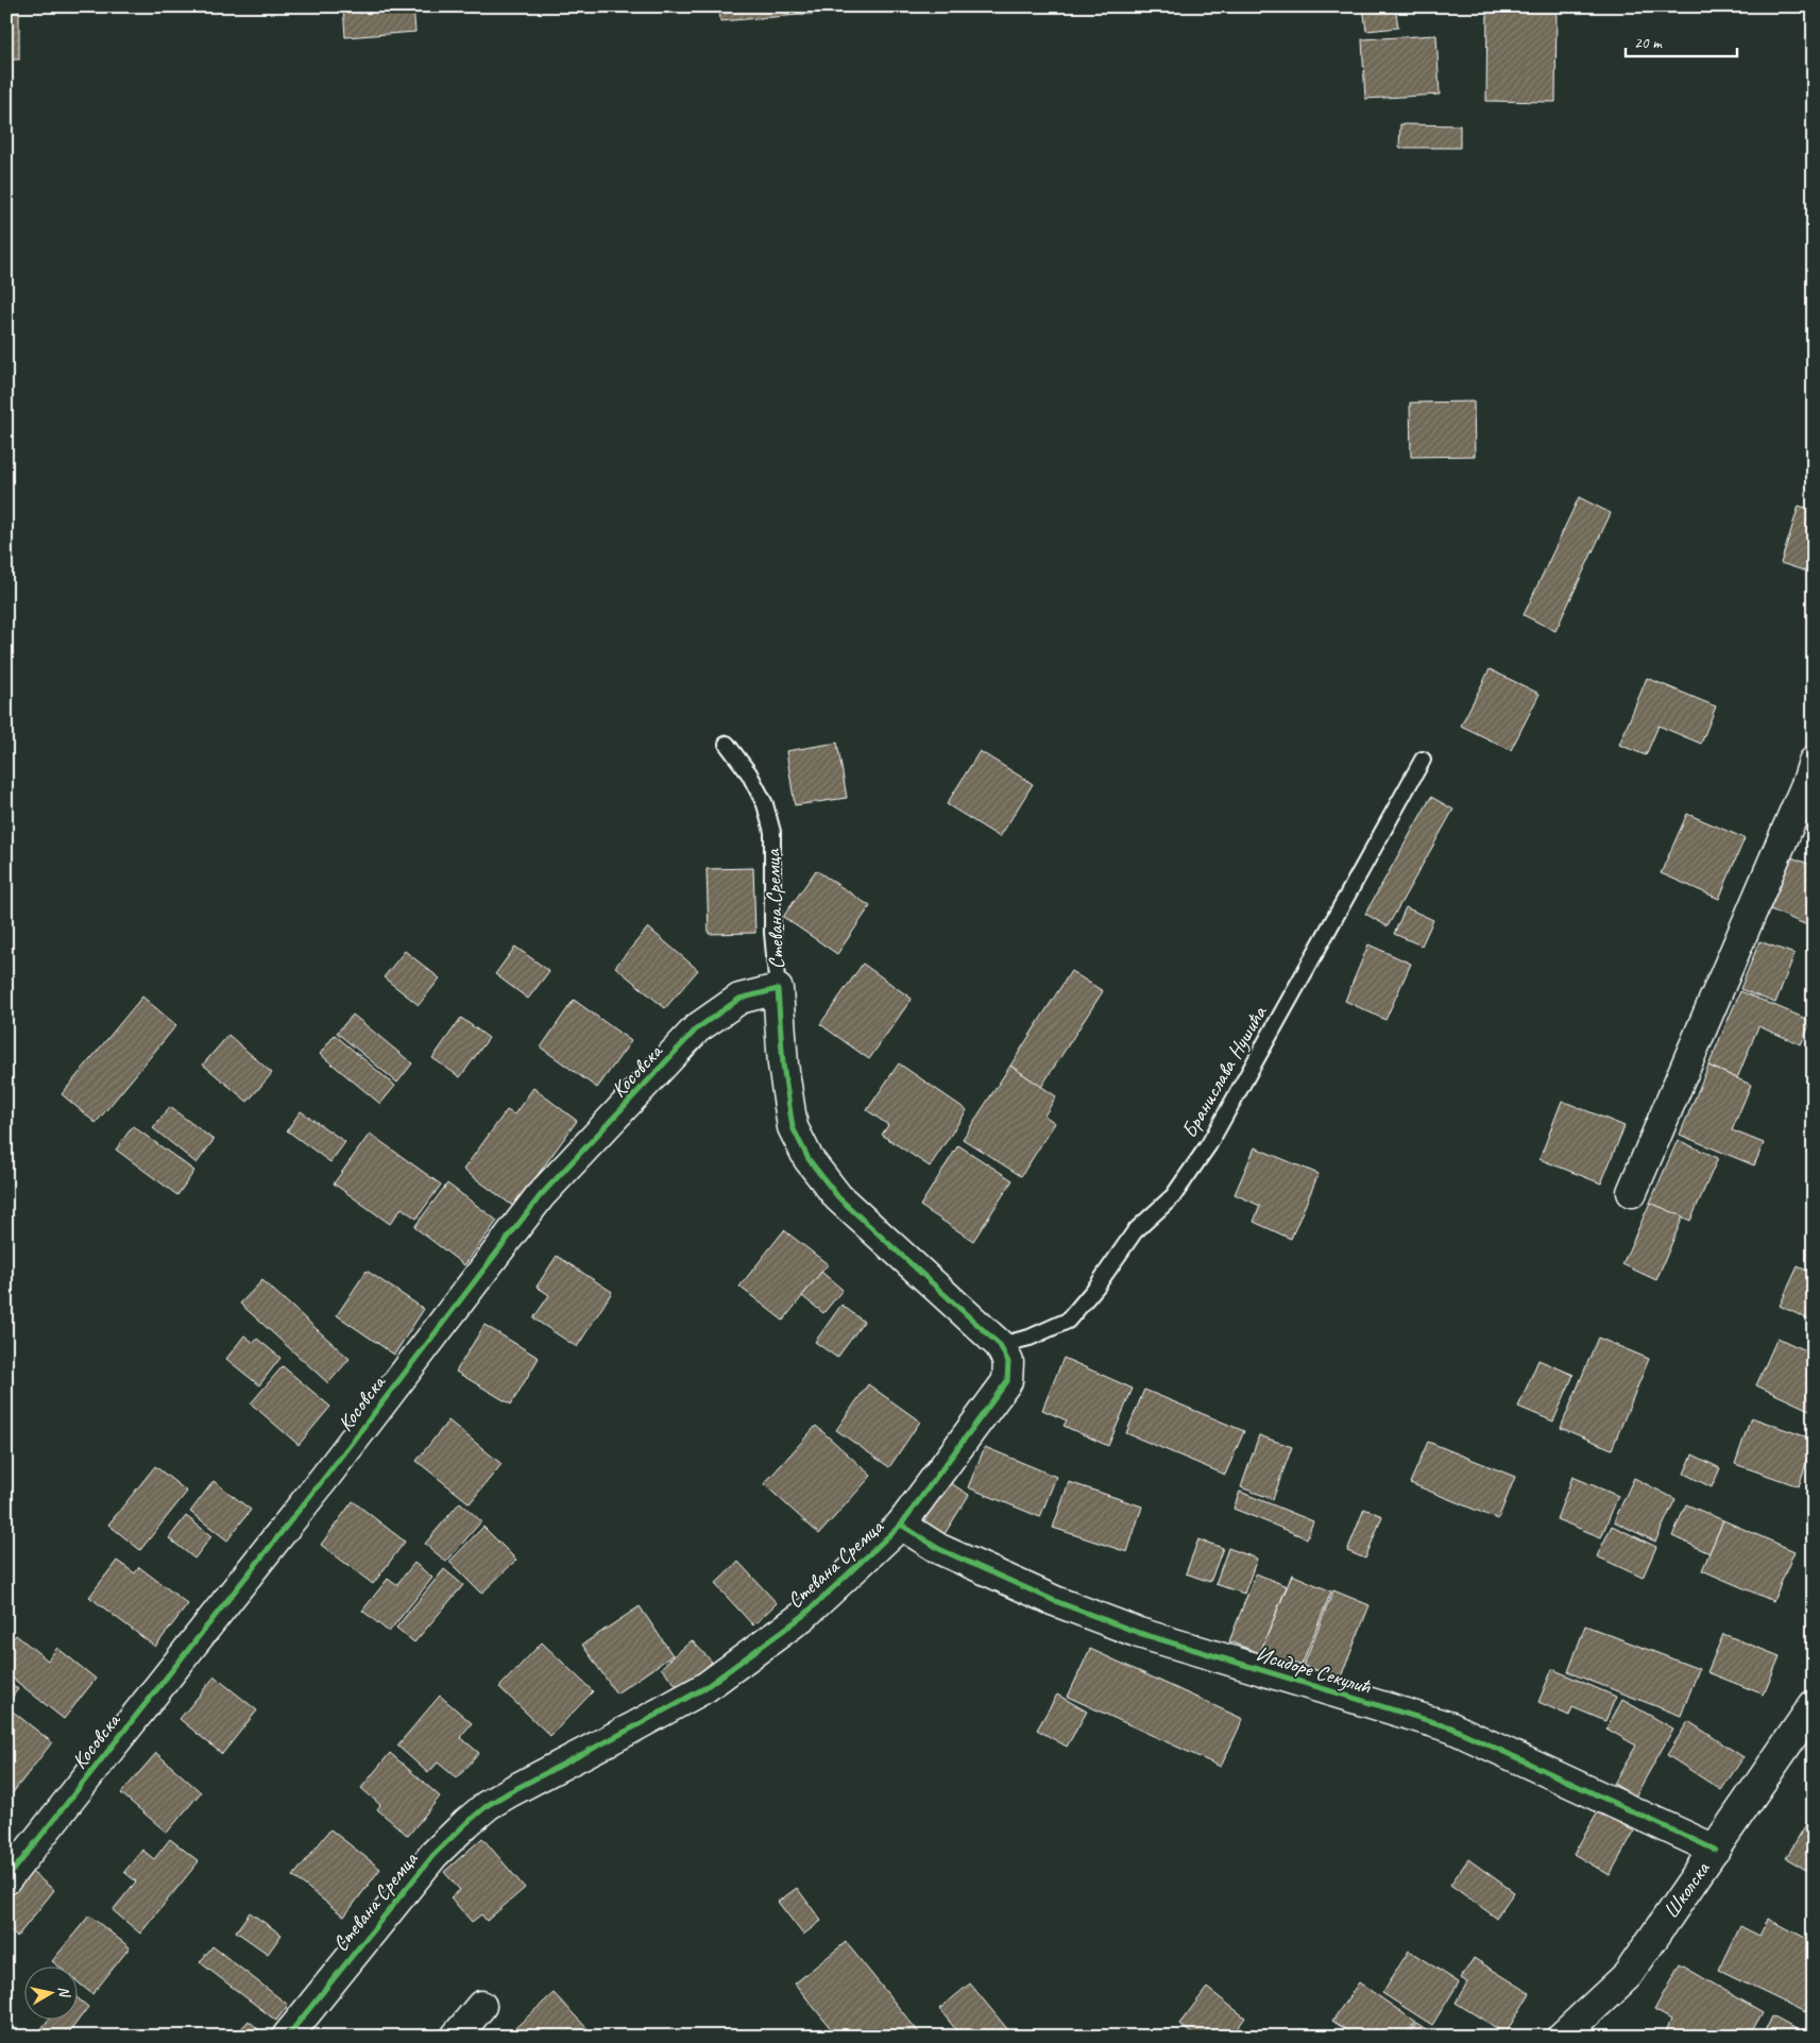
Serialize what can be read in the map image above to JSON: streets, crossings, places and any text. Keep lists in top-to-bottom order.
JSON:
{
  "streets": {
    "street": [
      "Стевана Сремца",
      "Косовска",
      "Исидоре Секулић",
      "Школска"
    ],
    "lane": ["Бранислава Нушића"]
  },
  "crossings": [
    ["Стевана Сремца", "Косовска"],
    ["Стевана Сремца", "Бранислава Нушића"],
    ["Стевана Сремца", "Исидоре Секулић"],
    ["Исидоре Секулић", "Школска"]
  ],
  "scale_bar": "20 m",
  "north": "right"
}
